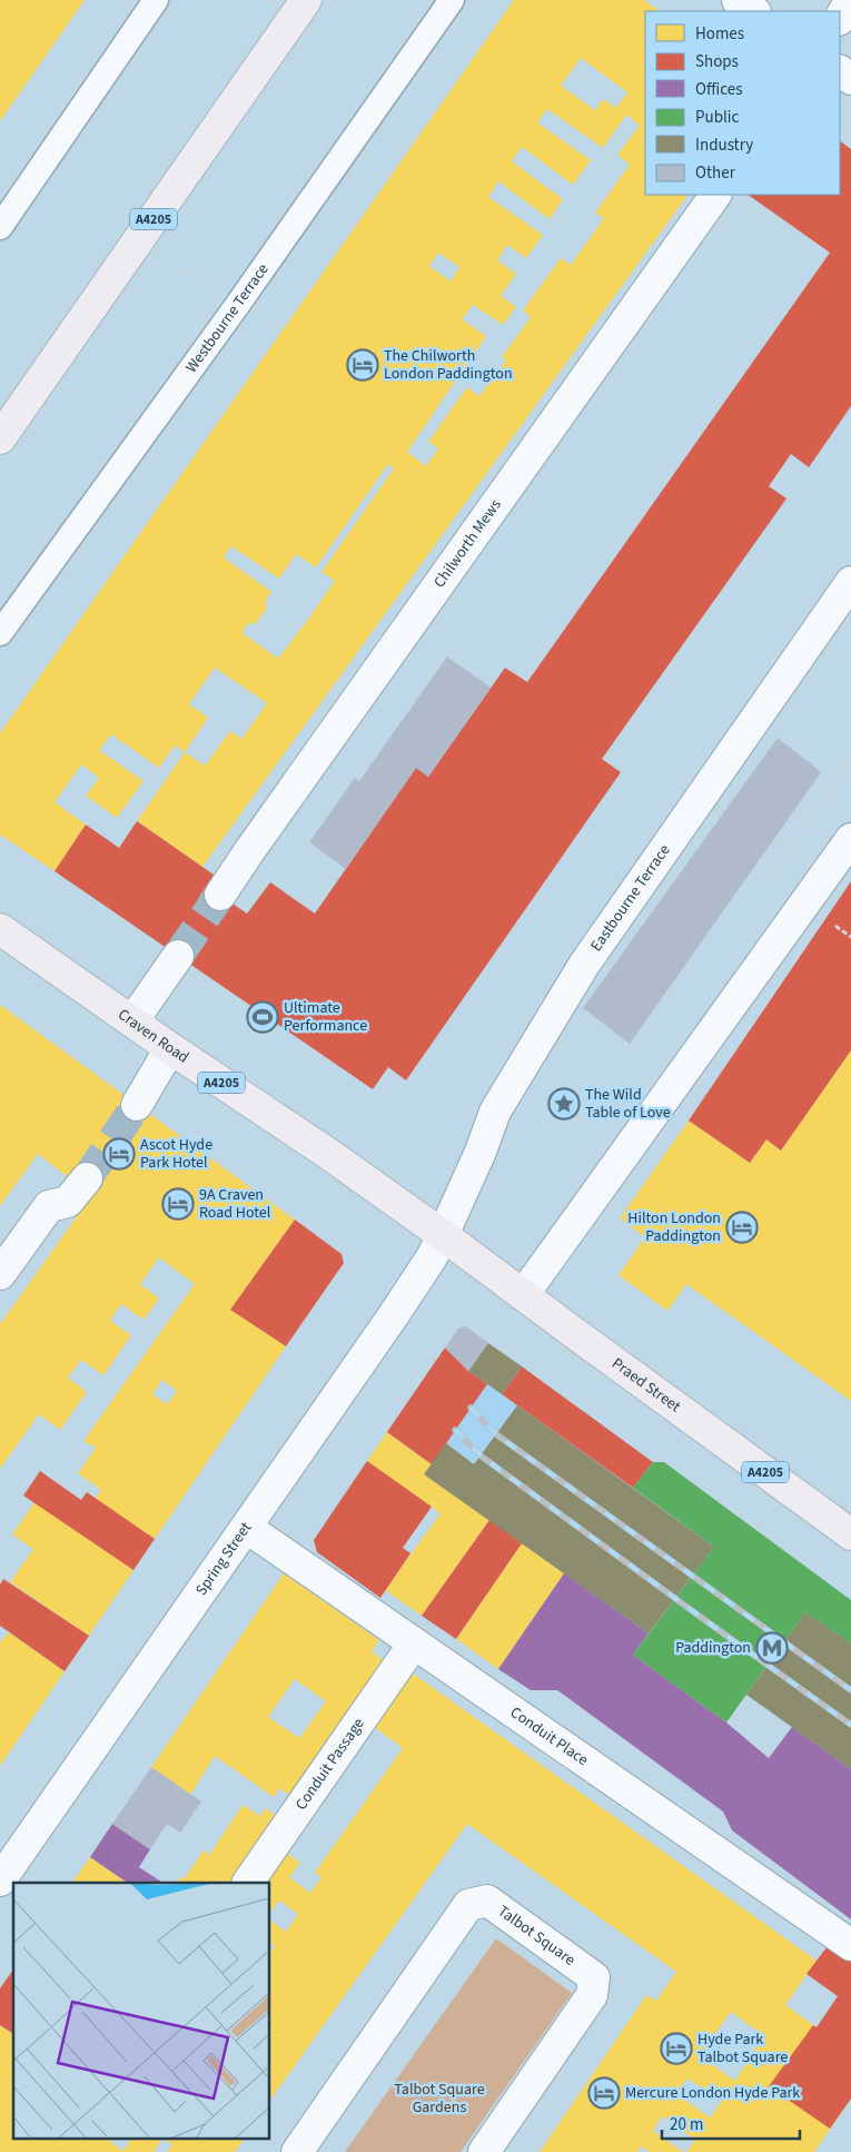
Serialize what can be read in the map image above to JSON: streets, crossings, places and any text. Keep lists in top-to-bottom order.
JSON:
{
  "streets": {
    "main road": ["A4205", "Craven Road", "Praed Street"],
    "street": [
      "Chilworth Mews",
      "Eastbourne Terrace",
      "Spring Street",
      "Conduit Place",
      "Conduit Passage",
      "Talbot Square"
    ],
    "lane": ["Westbourne Terrace"]
  },
  "crossings": [
    ["Eastbourne Terrace", "Craven Road"],
    ["Eastbourne Terrace", "Praed Street"],
    ["Eastbourne Terrace", "Spring Street"],
    ["Craven Road", "Praed Street"],
    ["Craven Road", "Spring Street"],
    ["Praed Street", "Spring Street"],
    ["Spring Street", "Conduit Place"],
    ["Conduit Place", "Conduit Passage"]
  ],
  "parks": ["Talbot Square Gardens"],
  "places": {
    "hotel": [
      "The Chilworth London Paddington",
      "Ascot Hyde Park Hotel",
      "9A Craven Road Hotel",
      "Hilton London Paddington",
      "Hyde Park Talbot Square",
      "Mercure London Hyde Park"
    ],
    "sports": ["Ultimate Performance"],
    "place": ["The Wild Table of Love"],
    "metro station": ["Paddington"]
  },
  "legend": [
    "Homes",
    "Shops",
    "Offices",
    "Public",
    "Industry",
    "Other"
  ],
  "scale_bar": "20 m"
}
